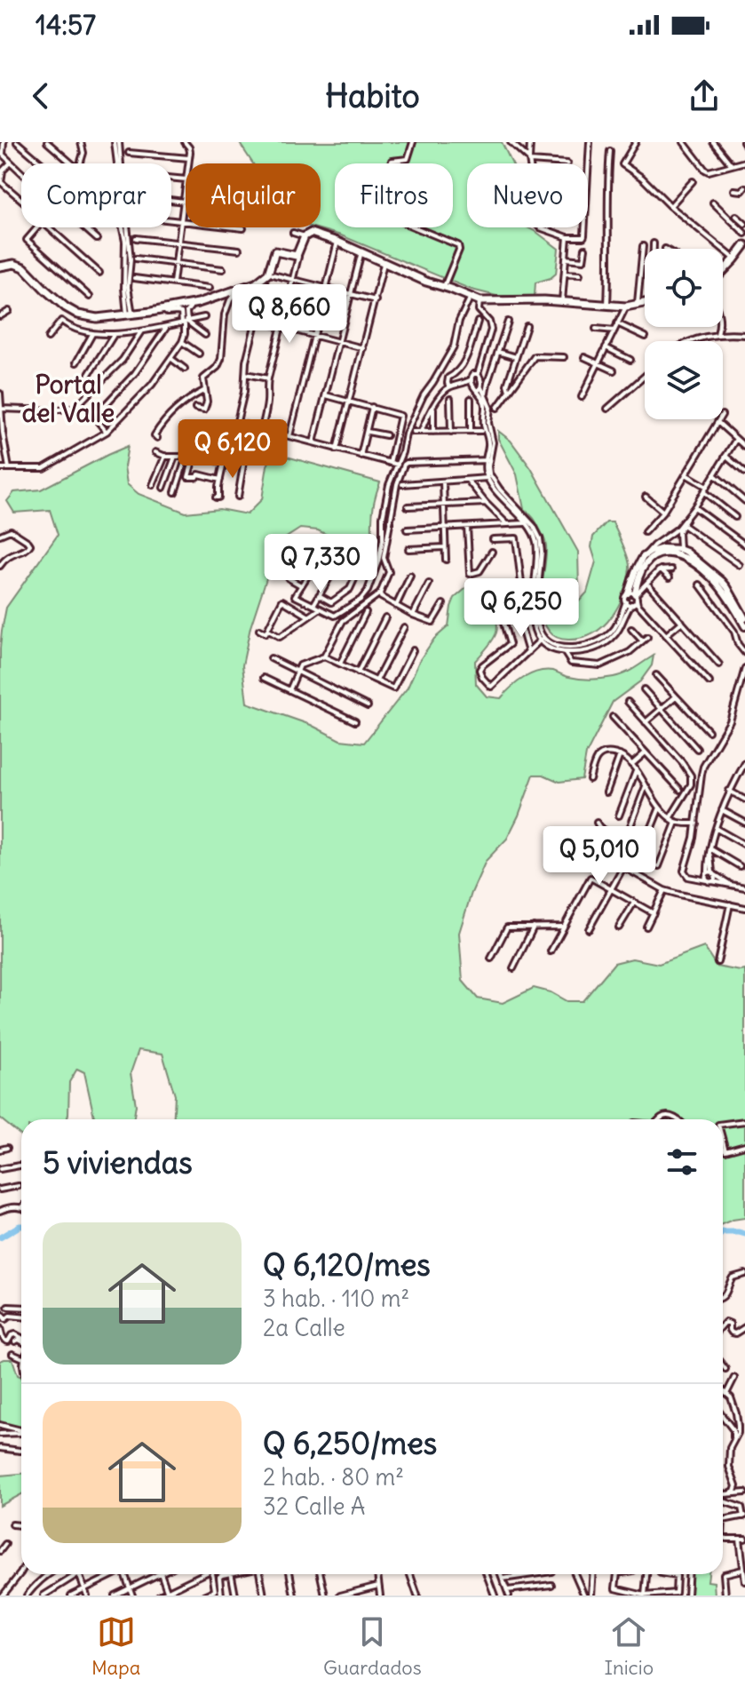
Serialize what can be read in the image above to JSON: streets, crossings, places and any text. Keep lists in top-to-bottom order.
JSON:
{
  "districts": ["Portal del Valle"],
  "page": {
    "status": "14:57",
    "header": "Habito",
    "chip": [
      "Comprar",
      "Alquilar",
      "Filtros",
      "Nuevo"
    ],
    "price": [
      "Q 8,660",
      "Q 6,120",
      "Q 7,330",
      "Q 6,250",
      "Q 5,010"
    ],
    "heading": "5 viviendas",
    "list": [
      {
        "name": "Q 6,120/mes",
        "note": "3 hab. · 110 m² · 2a Calle"
      },
      {
        "name": "Q 6,250/mes",
        "note": "2 hab. · 80 m² · 32 Calle A"
      }
    ],
    "tabs": ["Mapa", "Guardados", "Inicio"]
  }
}
